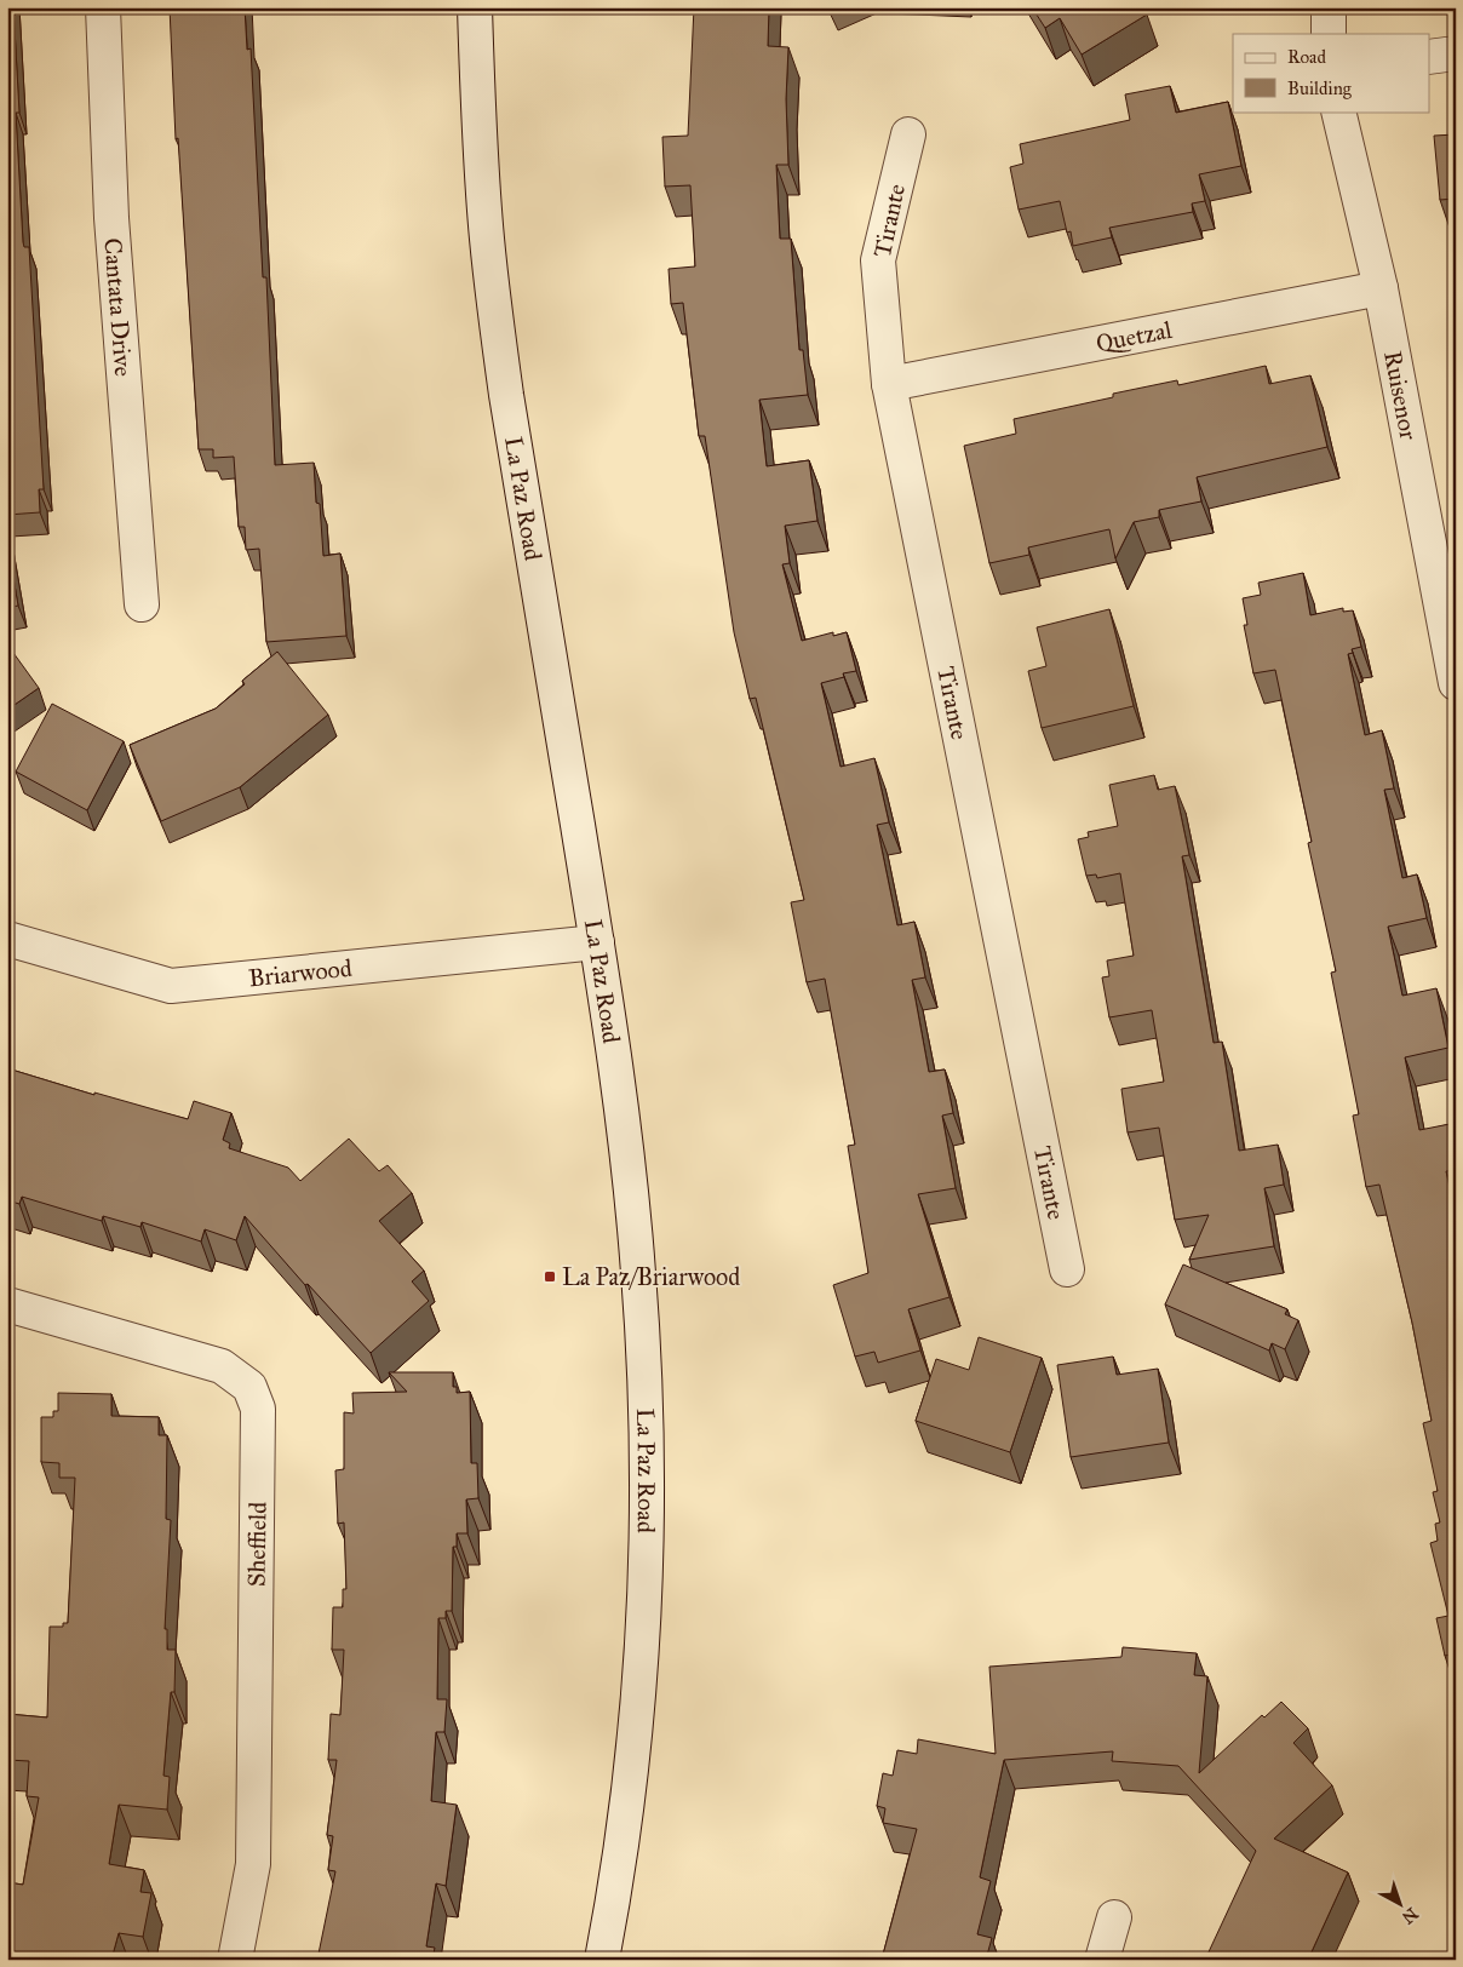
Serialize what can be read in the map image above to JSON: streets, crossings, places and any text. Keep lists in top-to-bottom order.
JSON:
{
  "streets": {
    "street": [
      "Tirante",
      "Cantata Drive",
      "Quetzal",
      "Ruisenor",
      "La Paz Road",
      "Briarwood",
      "Sheffield"
    ]
  },
  "crossings": [
    ["Tirante", "Quetzal"],
    ["Quetzal", "Ruisenor"],
    ["La Paz Road", "Briarwood"]
  ],
  "places": {
    "transit": ["La Paz/Briarwood"]
  },
  "legend": ["Road", "Building"],
  "north": "bottom right"
}
